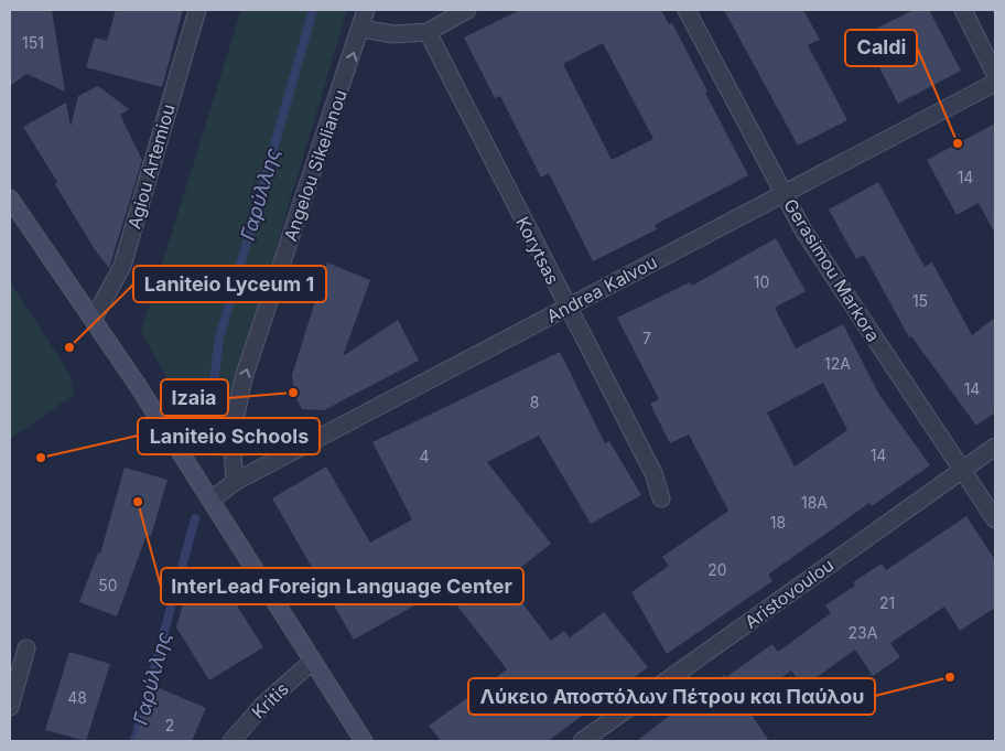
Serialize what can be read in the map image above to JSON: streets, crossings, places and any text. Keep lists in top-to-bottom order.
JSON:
{
  "streets": {
    "street": [
      "Angelou Sikelianou",
      "Agiou Artemiou",
      "Korytsas",
      "Gerasimou Markora",
      "Andrea Kalvou",
      "Aristovoulou",
      "Kritis"
    ]
  },
  "crossings": [
    ["Angelou Sikelianou", "Andrea Kalvou"],
    ["Korytsas", "Andrea Kalvou"],
    ["Gerasimou Markora", "Andrea Kalvou"],
    ["Gerasimou Markora", "Aristovoulou"]
  ],
  "one_way": ["Angelou Sikelianou"],
  "water": ["Γαρύλλης"],
  "places": [
    "Caldi",
    "Laniteio Lyceum 1",
    "Izaia",
    "Laniteio Schools",
    "InterLead Foreign Language Center",
    "Λύκειο Αποστόλων Πέτρου και Παύλου"
  ],
  "house_numbers": [
    "151",
    "14",
    "10",
    "15",
    "7",
    "12A",
    "14",
    "8",
    "14",
    "4",
    "18A",
    "18",
    "20",
    "50",
    "21",
    "23A",
    "48",
    "2"
  ]
}
